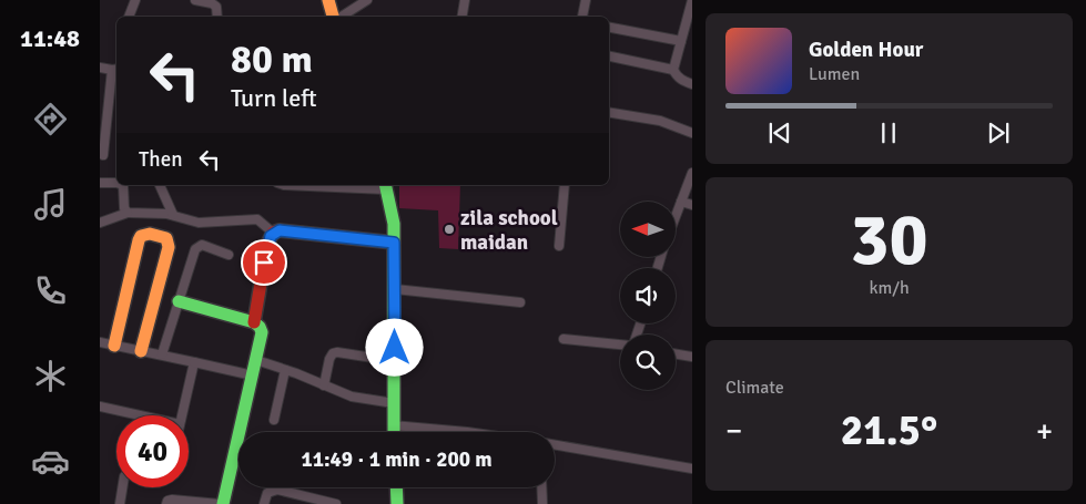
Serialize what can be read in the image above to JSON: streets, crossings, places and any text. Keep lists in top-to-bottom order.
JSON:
{
  "places": ["zila school maidan"],
  "north": "left",
  "page": {
    "tabs": "11:48",
    "turn": ["80 m", "Turn left"],
    "song": ["Golden Hour", "Lumen"],
    "then": "Then",
    "tile": [
      ["30", "km/h"],
      "Climate"
    ],
    "heat": ["−", "21.5°", "+"],
    "limit": "40",
    "trip": "11:49 · 1 min · 200 m"
  }
}
